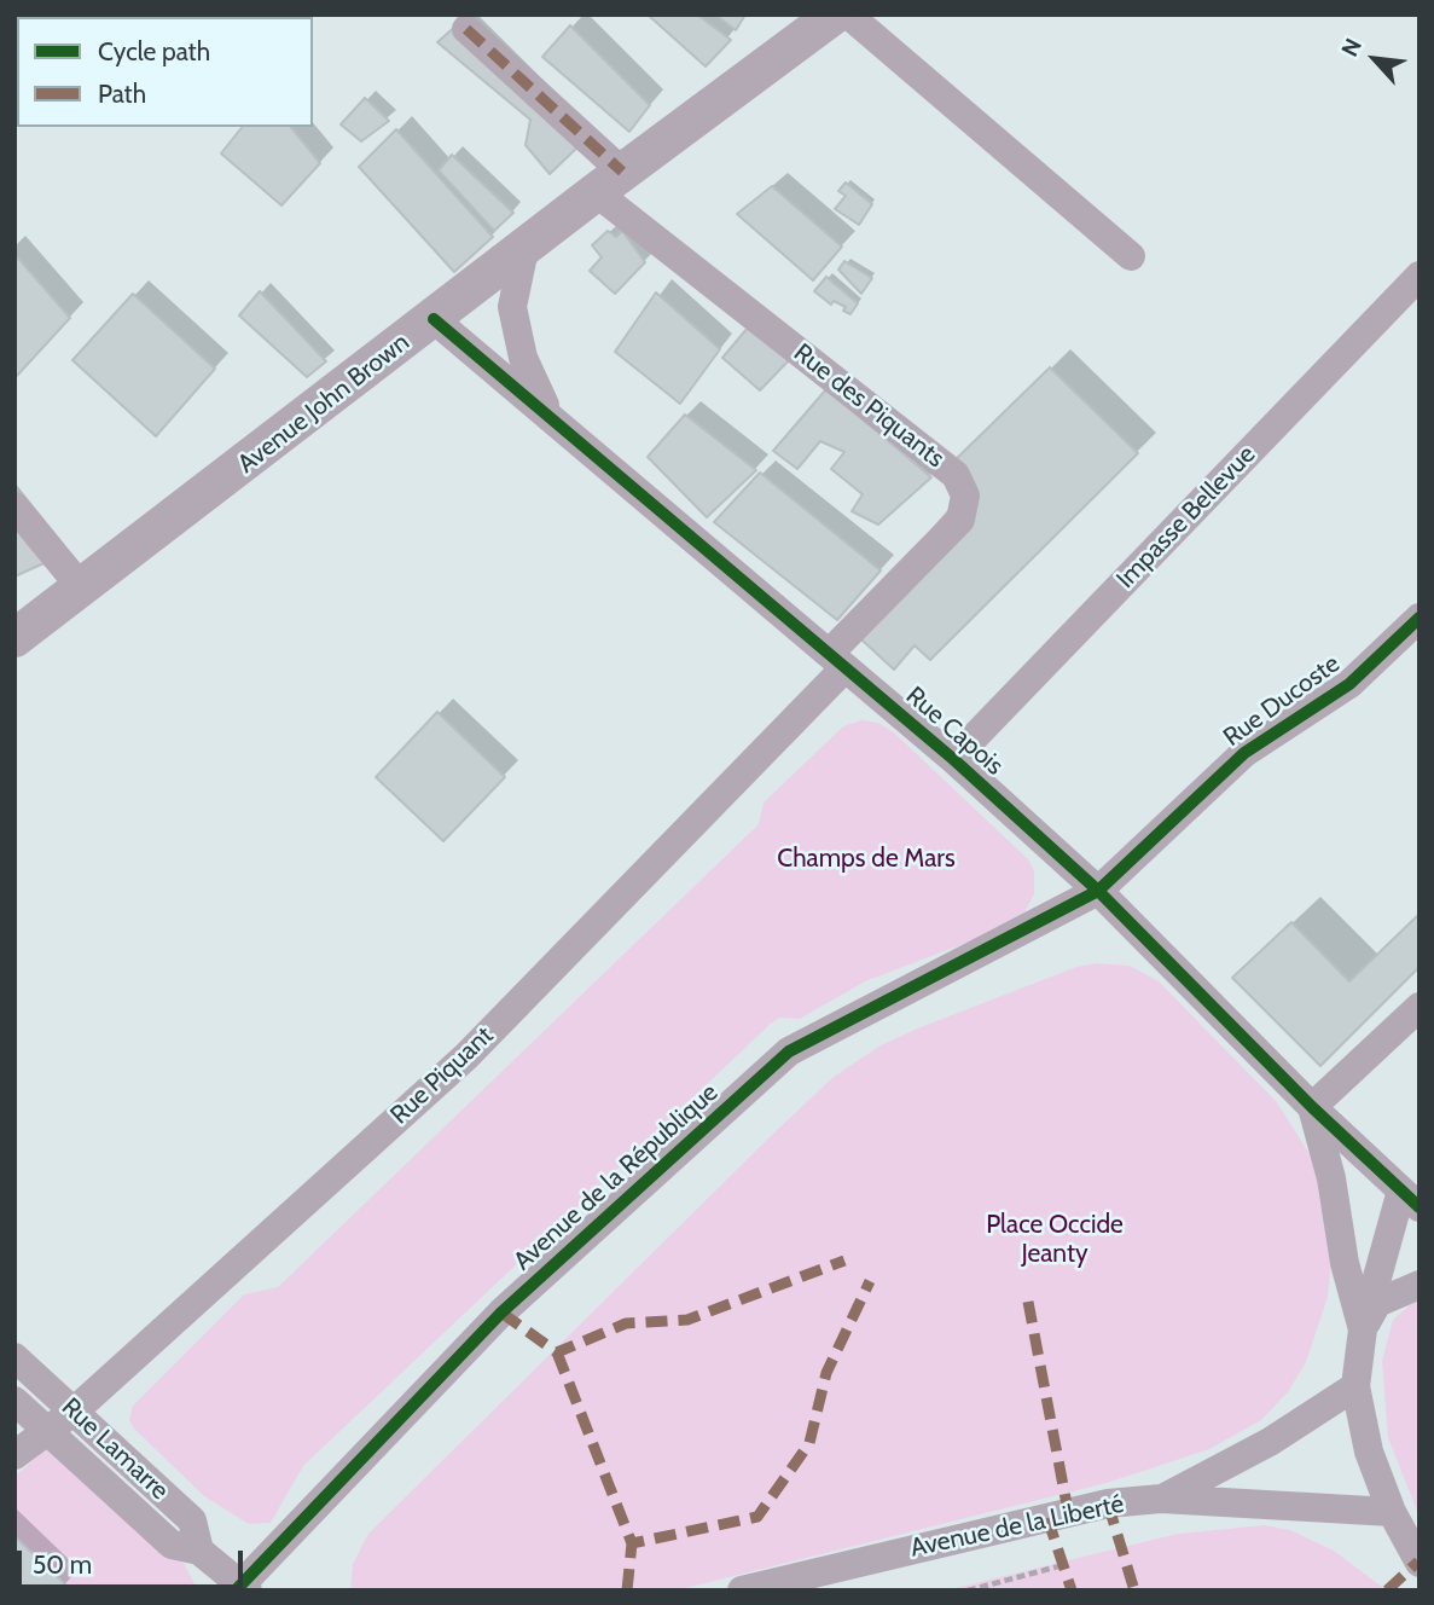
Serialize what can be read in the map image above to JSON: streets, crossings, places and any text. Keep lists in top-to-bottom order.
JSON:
{
  "streets": {
    "main road": ["Avenue John Brown"],
    "street": [
      "Rue des Piquants",
      "Impasse Bellevue",
      "Rue Ducoste",
      "Rue Capois",
      "Rue Piquant",
      "Avenue de la République",
      "Rue Lamarre",
      "Avenue de la Liberté"
    ]
  },
  "crossings": [
    ["Avenue John Brown", "Rue des Piquants"],
    ["Avenue John Brown", "Rue Capois"],
    ["Rue des Piquants", "Rue Capois"],
    ["Rue des Piquants", "Rue Piquant"],
    ["Impasse Bellevue", "Rue Capois"],
    ["Rue Ducoste", "Rue Capois"],
    ["Rue Ducoste", "Avenue de la République"],
    ["Rue Capois", "Rue Piquant"],
    ["Rue Capois", "Avenue de la République"],
    ["Rue Piquant", "Rue Lamarre"],
    ["Avenue de la République", "Rue Lamarre"]
  ],
  "parks": ["Champs de Mars", "Place Occide Jeanty"],
  "legend": ["Cycle path", "Path"],
  "scale_bar": "50 m",
  "north": "top left"
}
